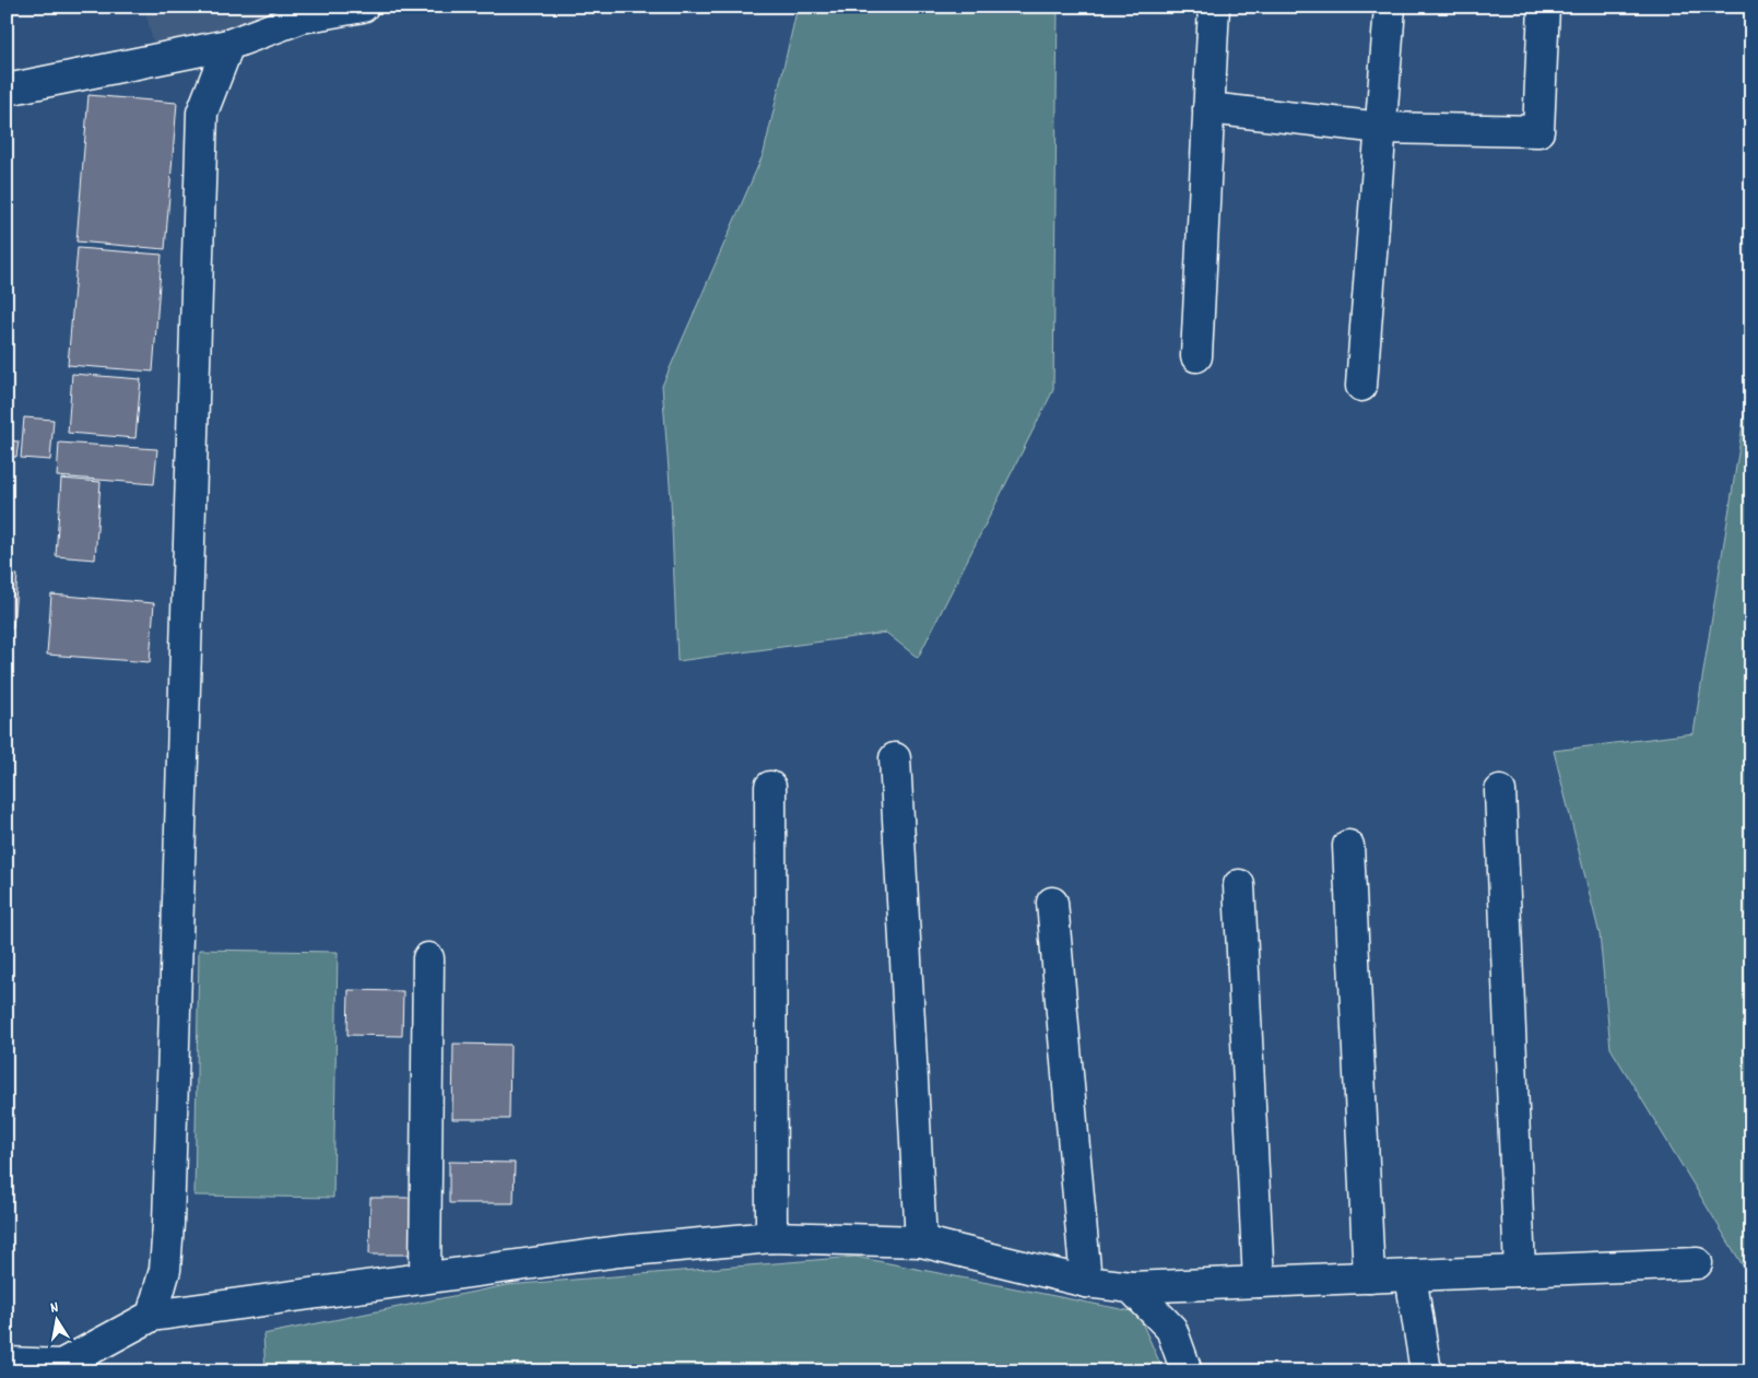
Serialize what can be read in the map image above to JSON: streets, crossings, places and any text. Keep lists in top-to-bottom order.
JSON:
{
  "north": "top"
}
